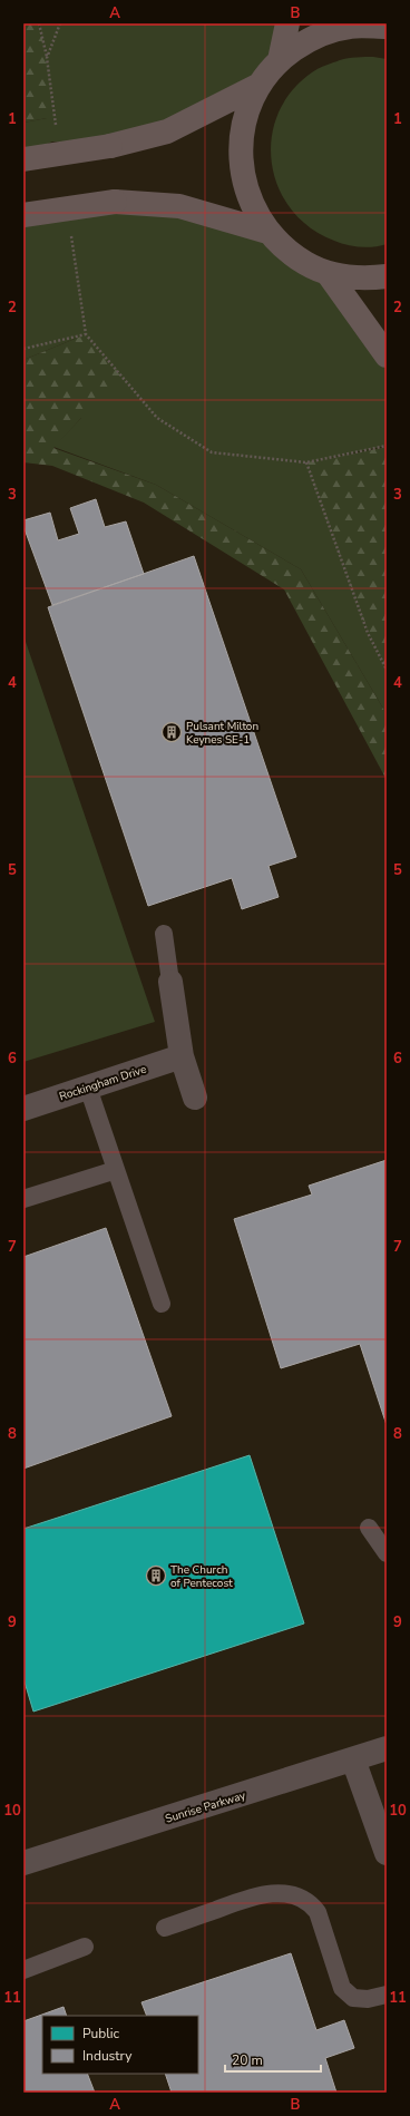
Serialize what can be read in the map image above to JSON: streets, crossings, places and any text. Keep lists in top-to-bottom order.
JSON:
{
  "streets": {
    "street": ["Rockingham Drive", "Sunrise Parkway"]
  },
  "places": {
    "building": ["Pulsant Milton Keynes SE-1", "The Church of Pentecost"]
  },
  "legend": ["Public", "Industry"],
  "scale_bar": "20 m",
  "grid": {
    "columns": ["A", "B"],
    "rows": [
      "1",
      "2",
      "3",
      "4",
      "5",
      "6",
      "7",
      "8",
      "9",
      "10",
      "11"
    ]
  }
}
